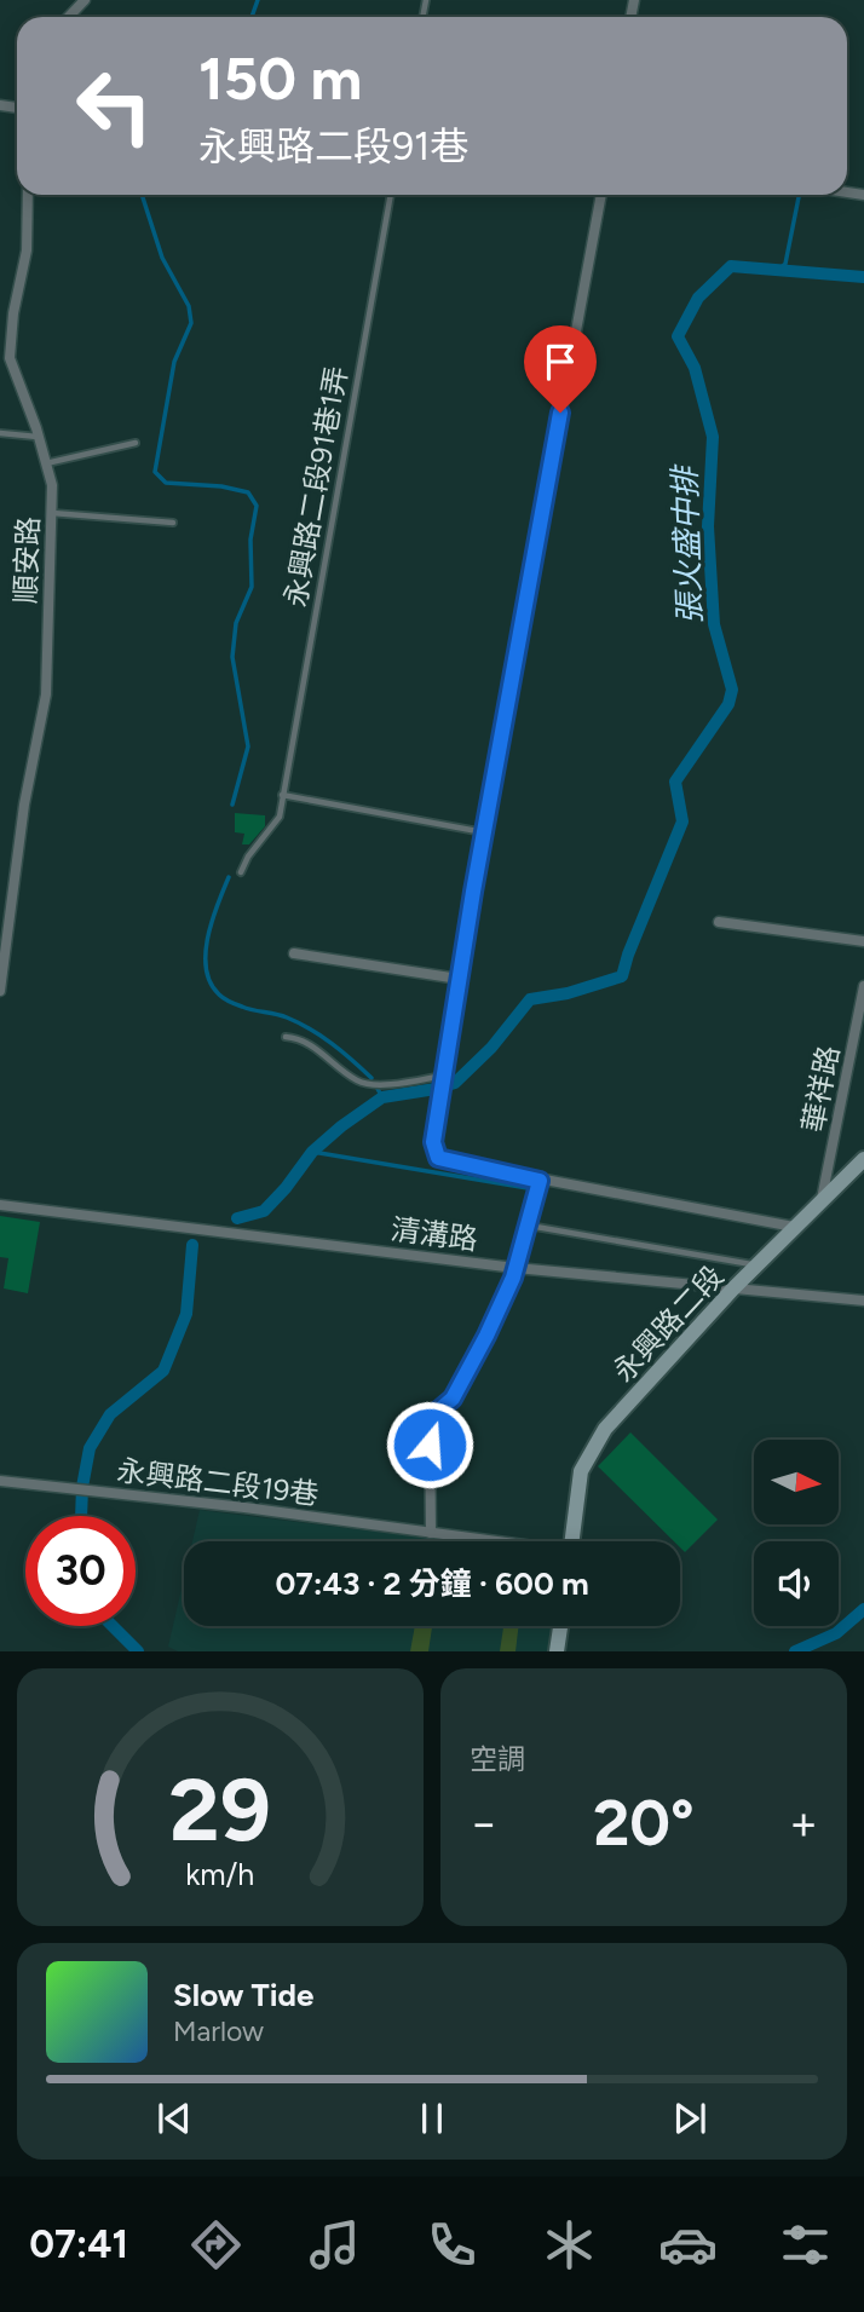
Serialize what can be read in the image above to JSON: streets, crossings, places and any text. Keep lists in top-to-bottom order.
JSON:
{
  "streets": {
    "street": [
      "順安路",
      "華祥路",
      "清溝路",
      "永興路二段",
      "永興路二段19巷"
    ],
    "lane": ["永興路二段91巷1弄"]
  },
  "crossings": [
    ["華祥路", "永興路二段"],
    ["清溝路", "永興路二段"]
  ],
  "water": ["張火盛中排"],
  "north": "right",
  "page": {
    "turn": ["150 m", "永興路二段91巷"],
    "limit": "30",
    "trip": "07:43 · 2 分鐘 · 600 m",
    "tile": "空調",
    "heat": ["−", "20°", "+"],
    "song": ["Slow Tide", "Marlow"],
    "tabs": "07:41",
    "gauge": ["29", "km/h"]
  }
}
